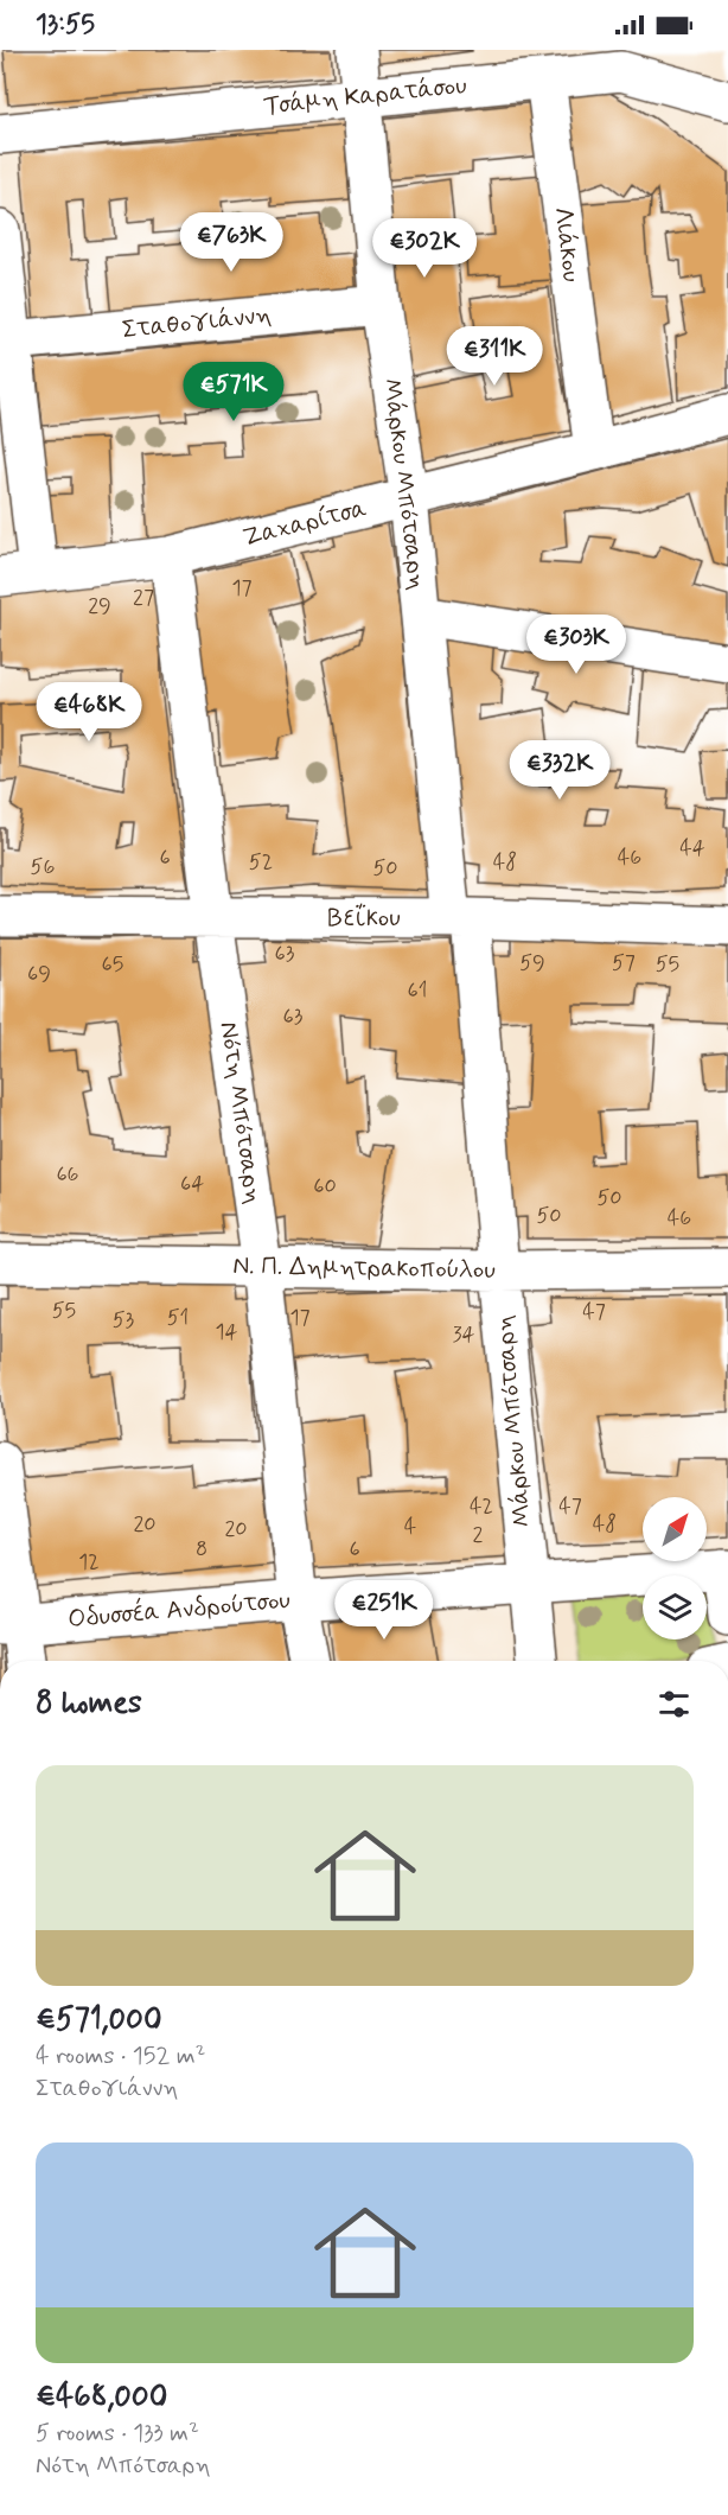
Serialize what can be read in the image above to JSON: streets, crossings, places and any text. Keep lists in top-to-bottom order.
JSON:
{
  "streets": {
    "main road": [
      "Τσάμη Καρατάσου",
      "Λιάκου",
      "Σταθογιάννη",
      "Μάρκου Μπότσαρη",
      "Ζαχαρίτσα",
      "Βεΐκου",
      "Νότη Μπότσαρη",
      "Ν. Π. Δημητρακοπούλου",
      "Οδυσσέα Ανδρούτσου"
    ]
  },
  "crossings": [
    ["Τσάμη Καρατάσου", "Λιάκου"],
    ["Τσάμη Καρατάσου", "Μάρκου Μπότσαρη"],
    ["Λιάκου", "Ζαχαρίτσα"],
    ["Σταθογιάννη", "Μάρκου Μπότσαρη"],
    ["Μάρκου Μπότσαρη", "Ζαχαρίτσα"],
    ["Μάρκου Μπότσαρη", "Βεΐκου"],
    ["Μάρκου Μπότσαρη", "Ν. Π. Δημητρακοπούλου"],
    ["Μάρκου Μπότσαρη", "Οδυσσέα Ανδρούτσου"],
    ["Ζαχαρίτσα", "Νότη Μπότσαρη"],
    ["Βεΐκου", "Νότη Μπότσαρη"],
    ["Νότη Μπότσαρη", "Ν. Π. Δημητρακοπούλου"],
    ["Νότη Μπότσαρη", "Οδυσσέα Ανδρούτσου"]
  ],
  "house_numbers": [
    "17",
    "27",
    "29",
    "44",
    "6",
    "46",
    "52",
    "48",
    "56",
    "50",
    "63",
    "59",
    "57",
    "65",
    "55",
    "69",
    "61",
    "63",
    "66",
    "64",
    "60",
    "50",
    "50",
    "46",
    "55",
    "47",
    "51",
    "17",
    "53",
    "14",
    "34",
    "42",
    "47",
    "20",
    "48",
    "4",
    "20",
    "2",
    "8",
    "6",
    "12"
  ],
  "north": "top right",
  "page": {
    "status": "13:55",
    "price": [
      "€763K",
      "€302K",
      "€311K",
      "€571K",
      "€303K",
      "€468K",
      "€332K",
      "€251K"
    ],
    "heading": "8 homes",
    "list": [
      {
        "name": "€571,000",
        "note": "4 rooms · 152 m² · Σταθογιάννη"
      },
      {
        "name": "€468,000",
        "note": "5 rooms · 133 m² · Νότη Μπότσαρη"
      }
    ]
  }
}
